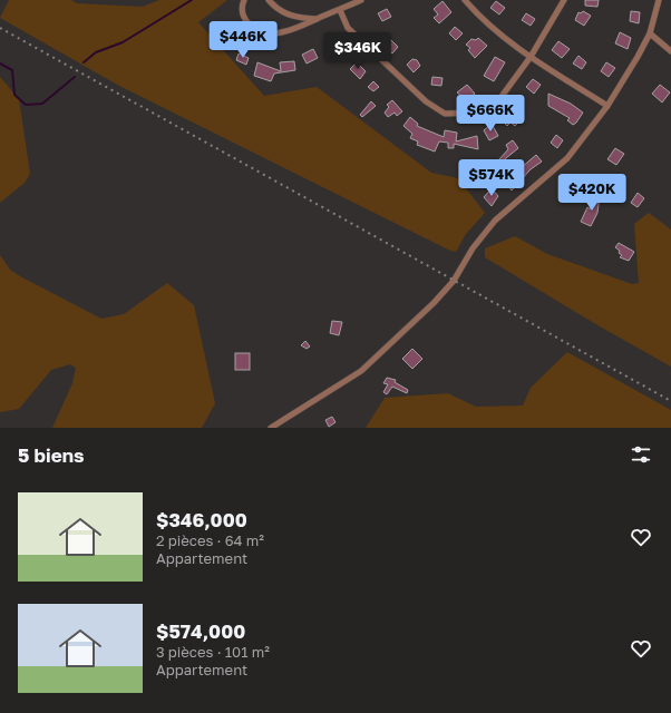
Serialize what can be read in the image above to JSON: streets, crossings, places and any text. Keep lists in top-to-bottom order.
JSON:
{
  "page": {
    "price": [
      "$446K",
      "$346K",
      "$666K",
      "$574K",
      "$420K"
    ],
    "heading": "5 biens",
    "list": [
      {
        "name": "$346,000",
        "note": "2 pièces · 64 m² · Appartement"
      },
      {
        "name": "$574,000",
        "note": "3 pièces · 101 m² · Appartement"
      }
    ]
  }
}
